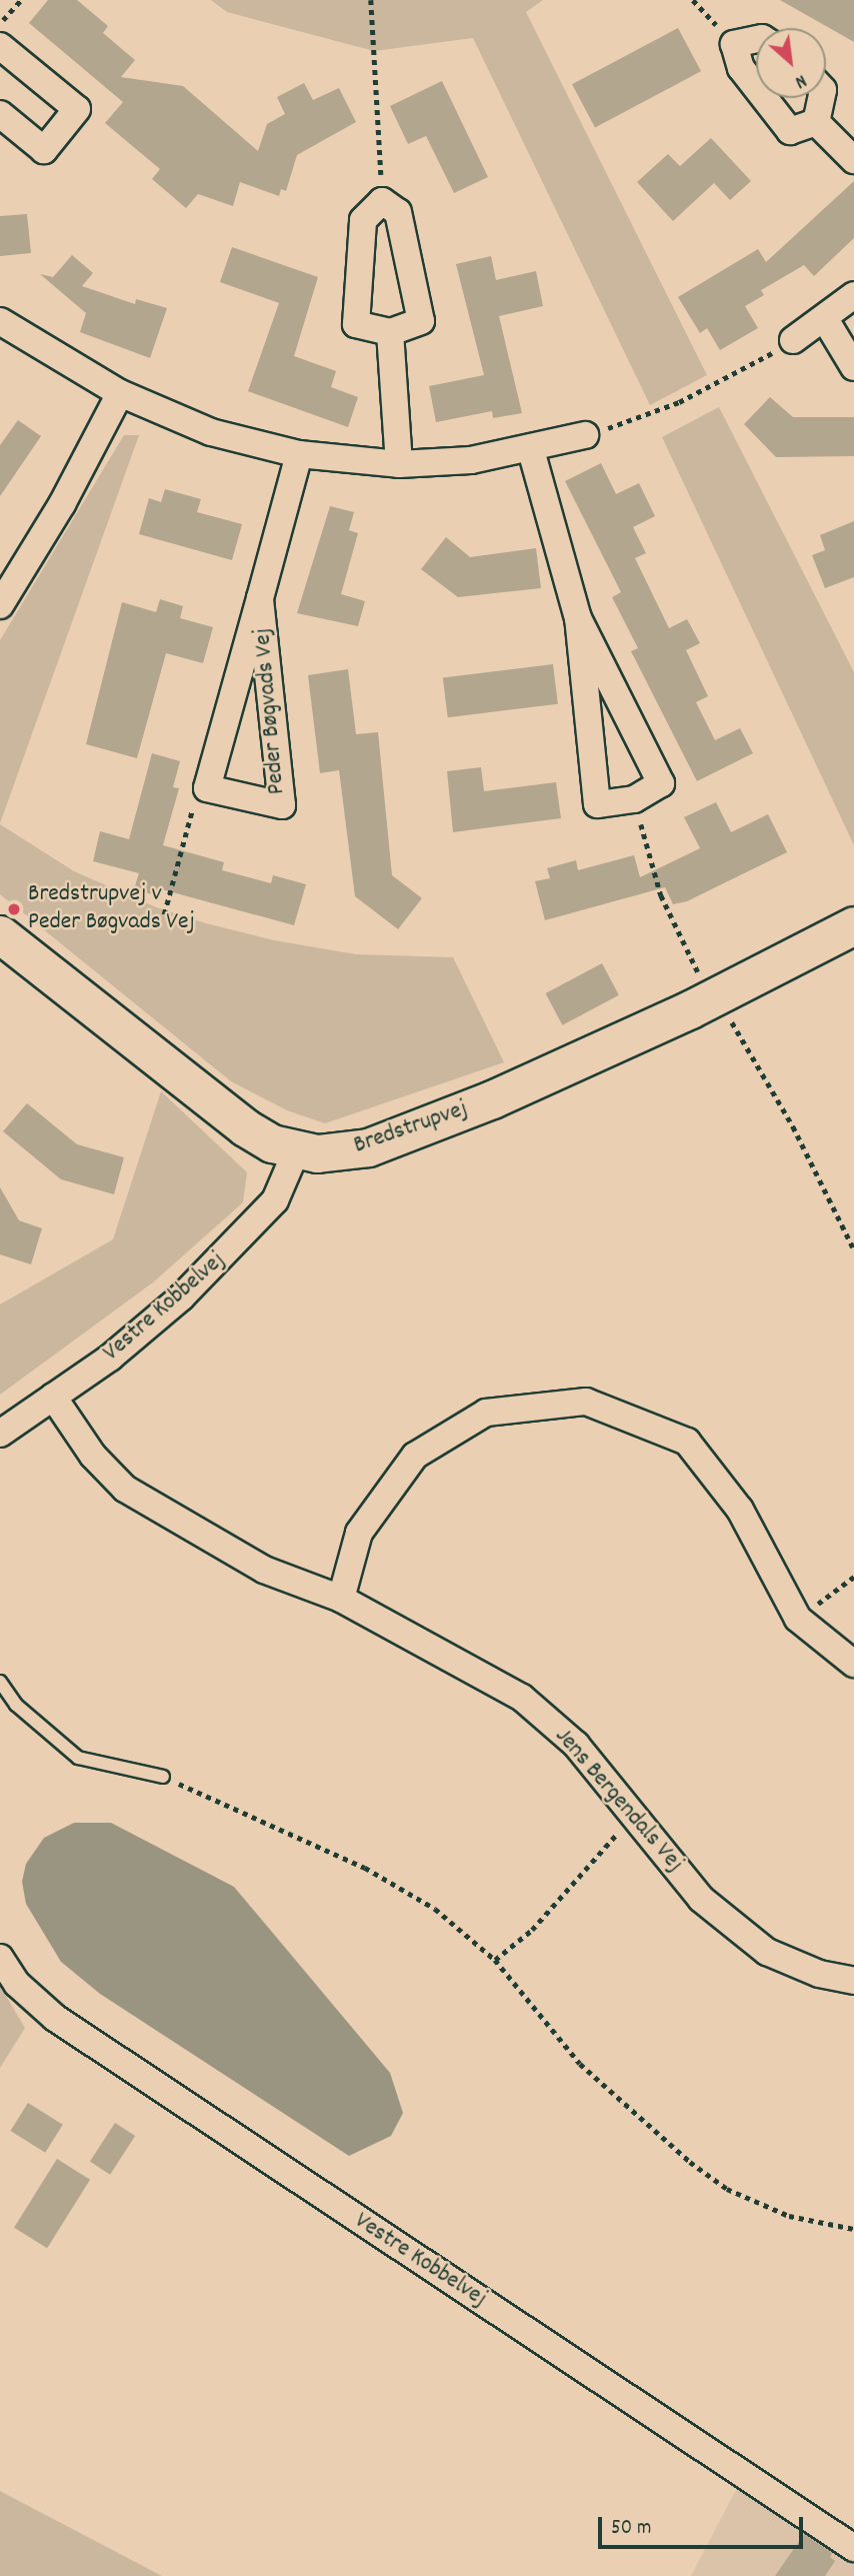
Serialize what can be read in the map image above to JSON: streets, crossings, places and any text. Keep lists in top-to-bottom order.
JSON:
{
  "streets": {
    "street": [
      "Peder Bøgvads Vej",
      "Bredstrupvej",
      "Vestre Kobbelvej",
      "Jens Bergendals Vej"
    ]
  },
  "crossings": [
    ["Bredstrupvej", "Vestre Kobbelvej"],
    ["Vestre Kobbelvej", "Jens Bergendals Vej"]
  ],
  "places": ["Bredstrupvej v Peder Bøgvads Vej"],
  "scale_bar": "50 m",
  "north": "bottom right"
}
